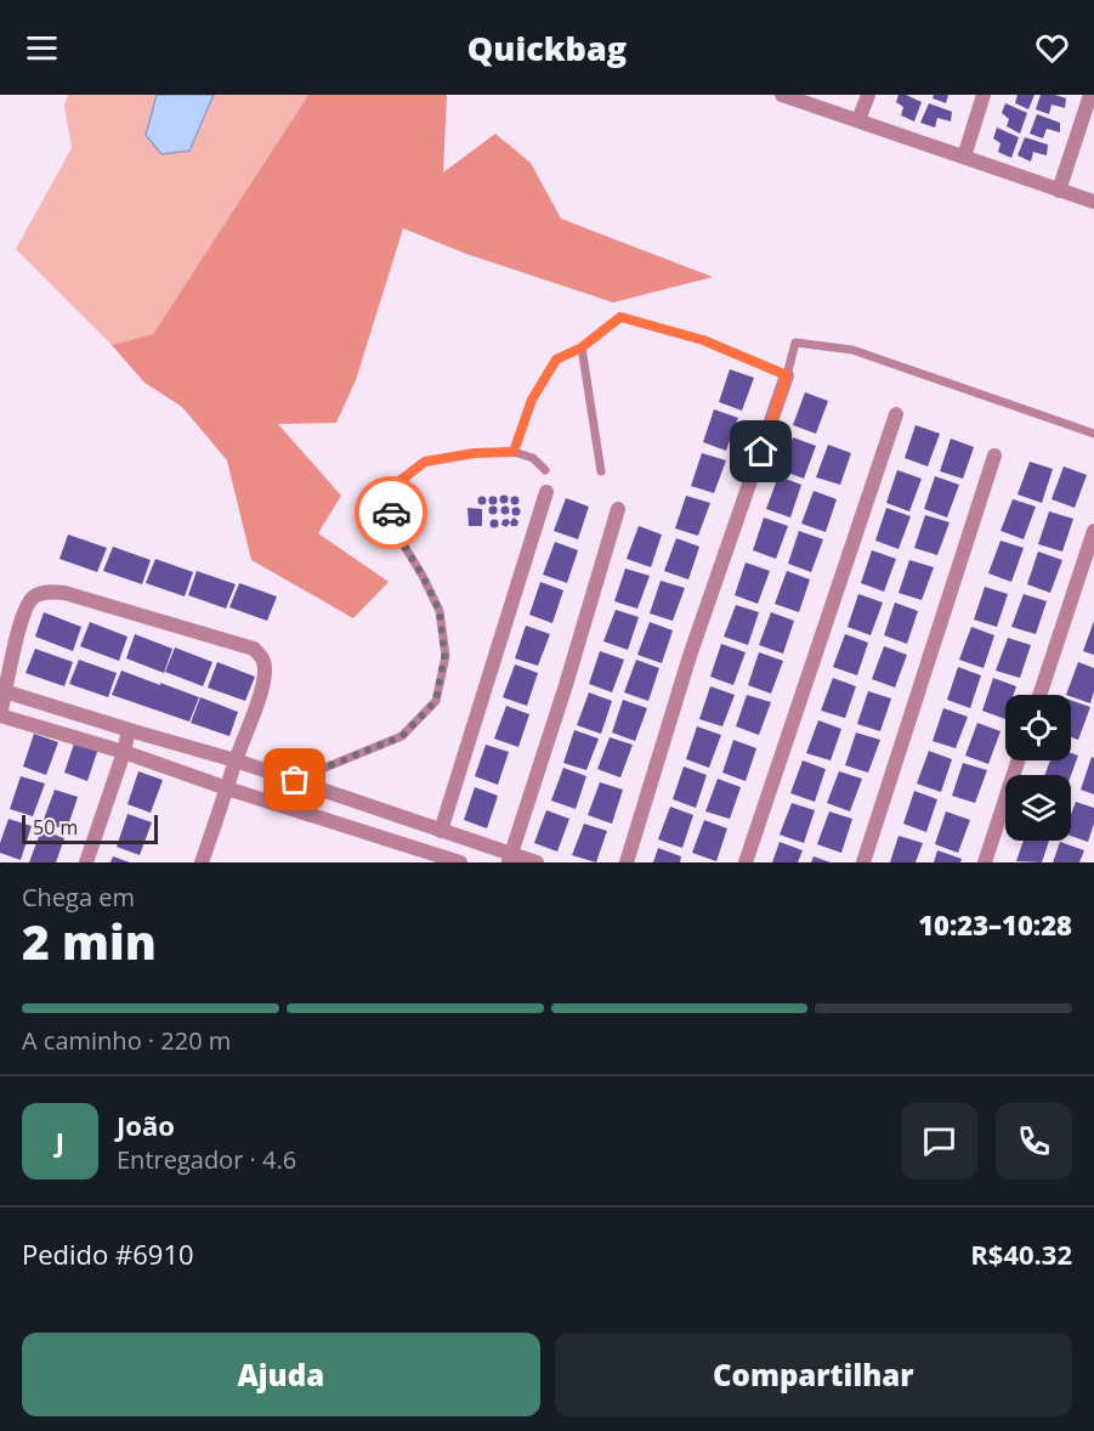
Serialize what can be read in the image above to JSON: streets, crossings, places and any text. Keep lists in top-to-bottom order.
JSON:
{
  "scale_bar": "50 m",
  "page": {
    "header": "Quickbag",
    "scale": "50 m",
    "heading": ["2 min", "Chega em", "10:23–10:28"],
    "panel": [
      "João",
      "Entregador · 4.6",
      "Pedido #6910",
      "R$40.32"
    ],
    "bar": "A caminho · 220 m",
    "round": "J",
    "buttons": ["Ajuda", "Compartilhar"]
  }
}
